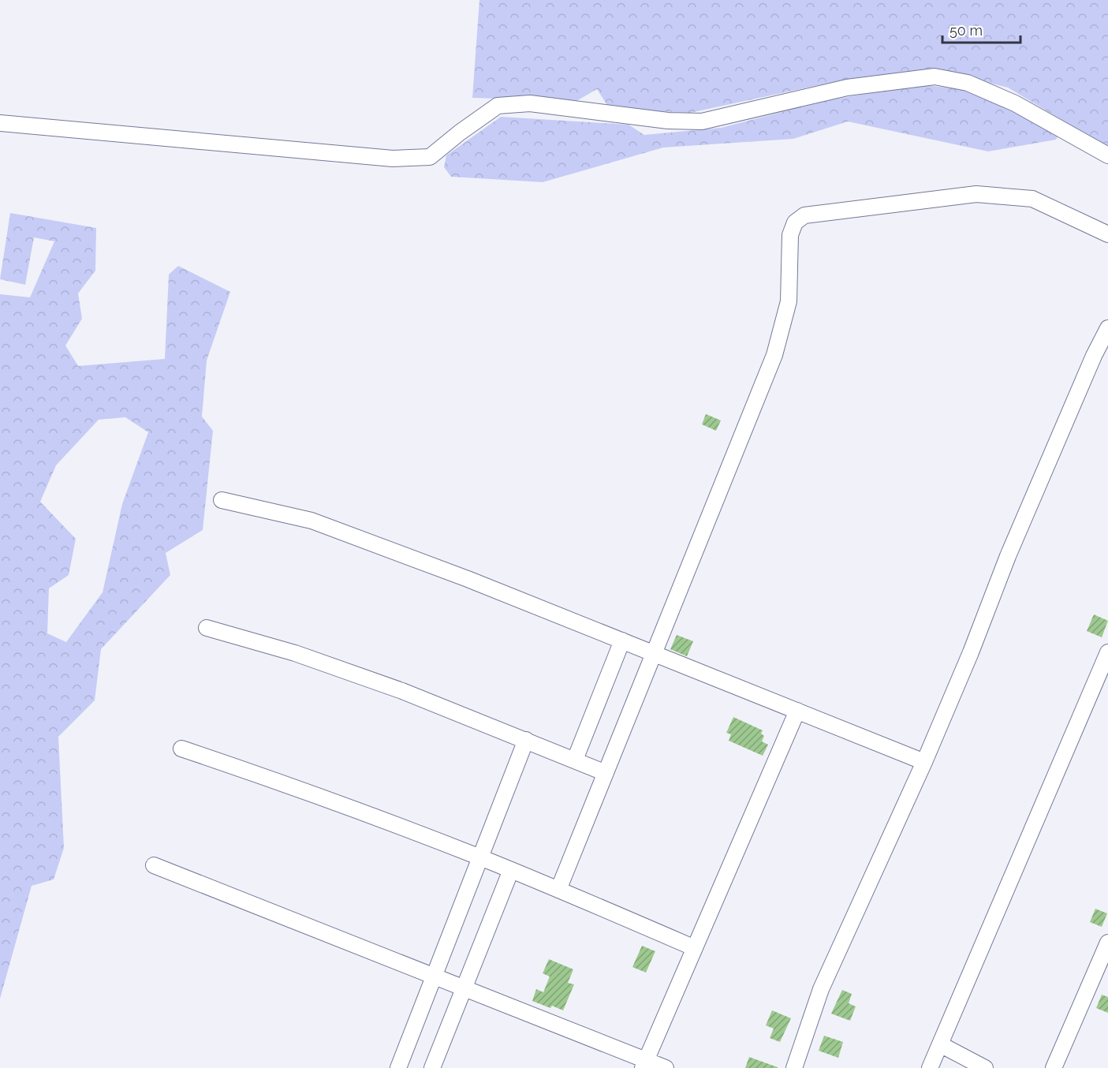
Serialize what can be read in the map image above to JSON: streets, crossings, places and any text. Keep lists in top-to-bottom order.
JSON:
{
  "scale_bar": "50 m"
}
